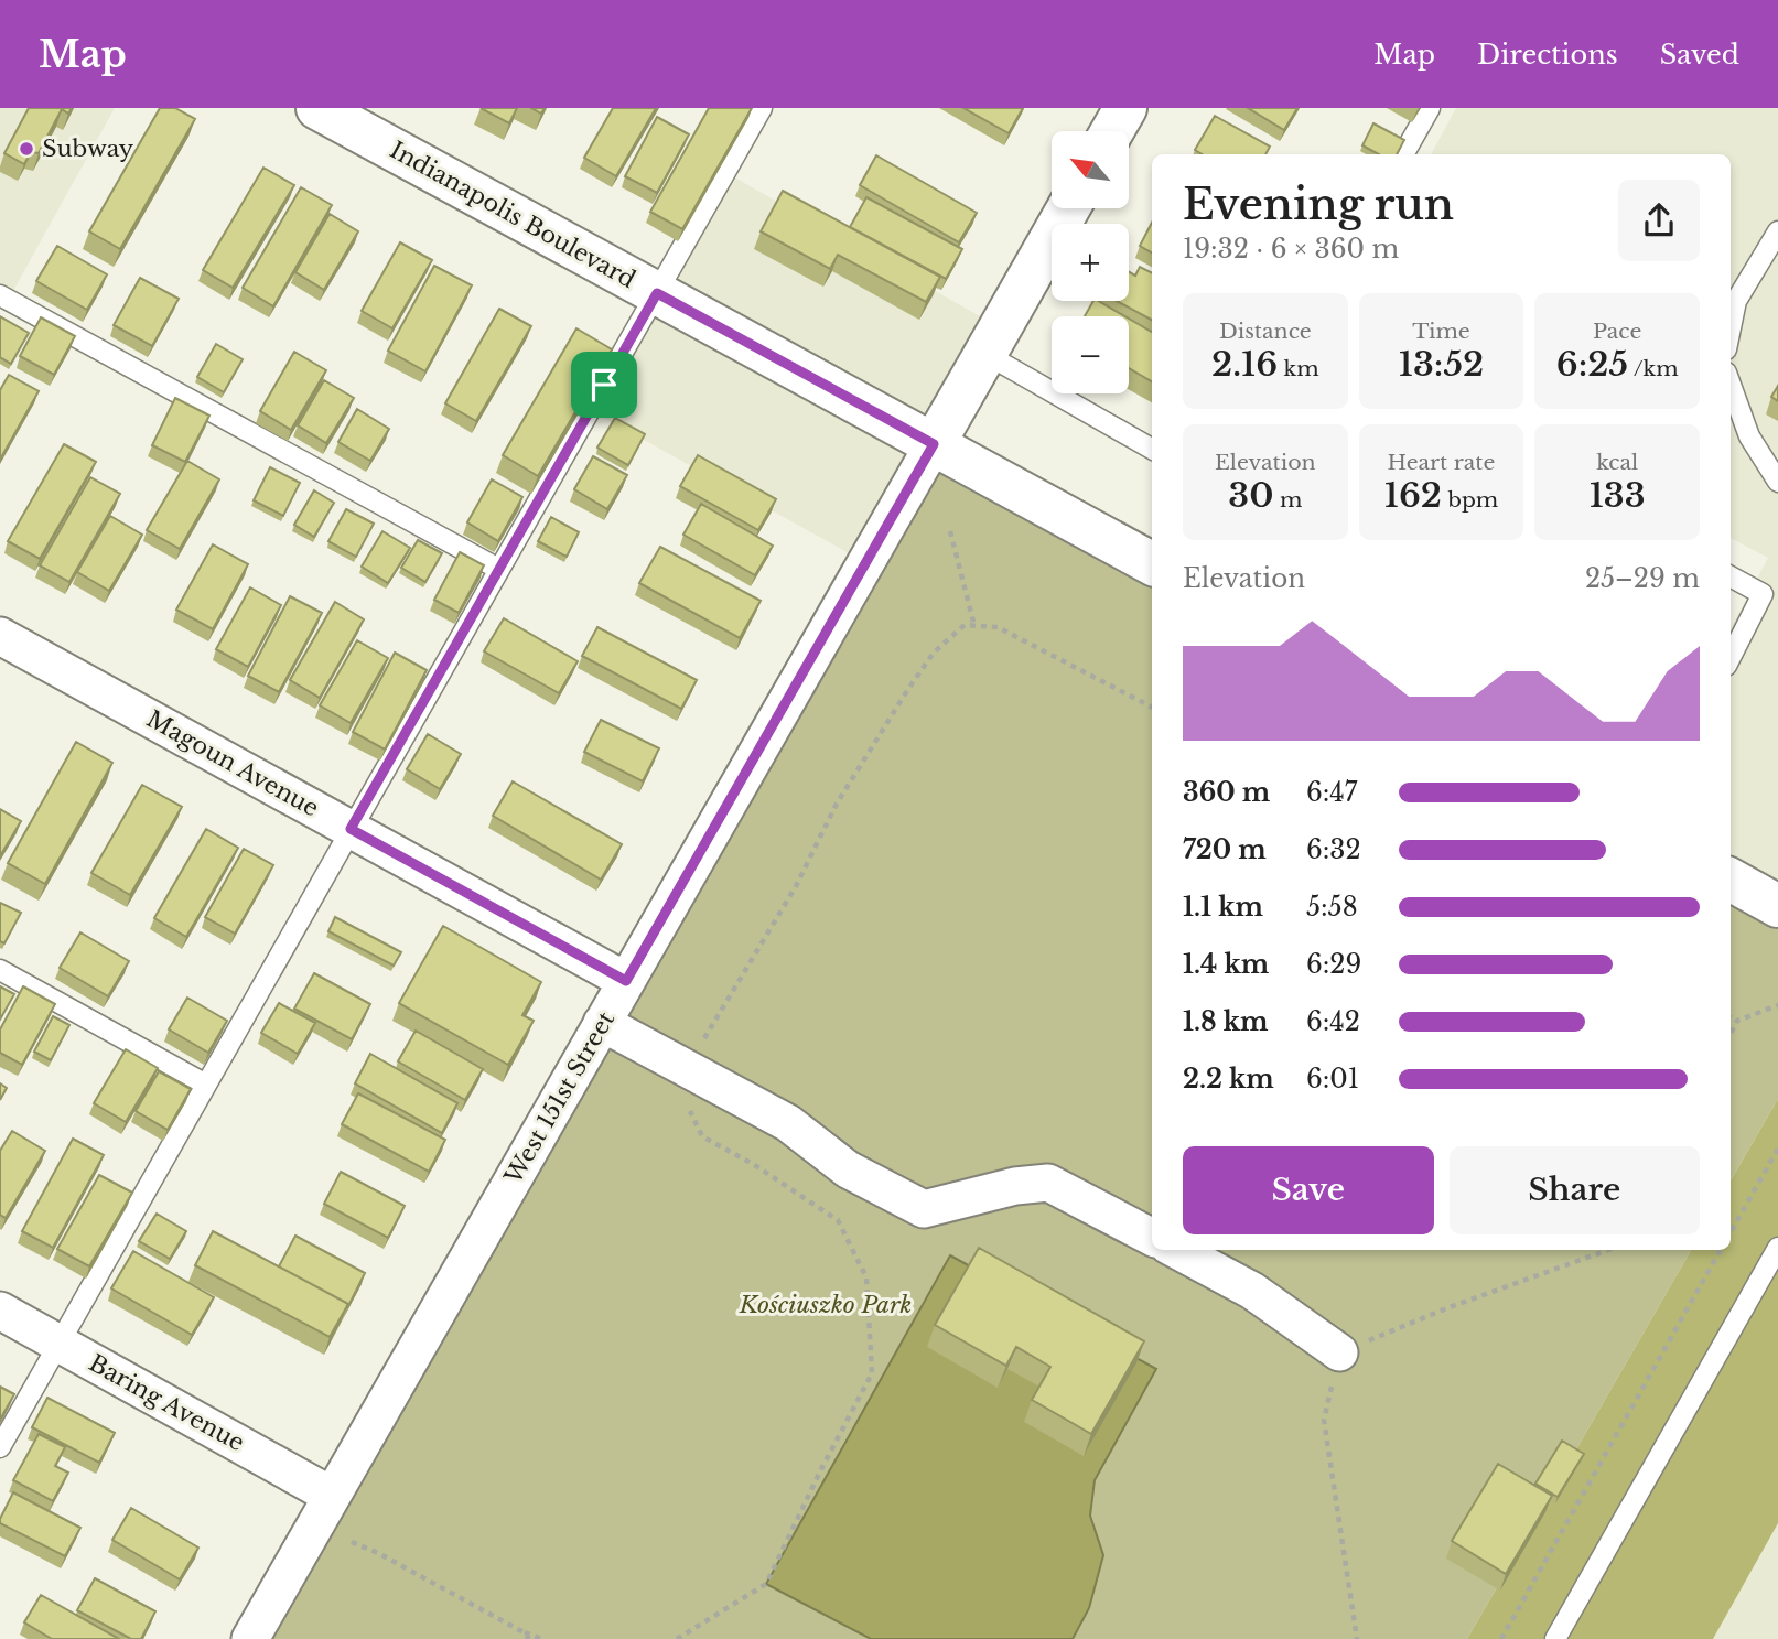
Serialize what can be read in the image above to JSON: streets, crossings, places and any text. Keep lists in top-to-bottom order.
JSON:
{
  "streets": {
    "main road": ["Indianapolis Boulevard", "West 151st Street"],
    "street": ["Magoun Avenue", "Baring Avenue"]
  },
  "crossings": [
    ["Indianapolis Boulevard", "West 151st Street"],
    ["Magoun Avenue", "West 151st Street"],
    ["West 151st Street", "Baring Avenue"]
  ],
  "parks": ["Kościuszko Park"],
  "places": ["Subway"],
  "north": "top left",
  "page": {
    "header": "Map",
    "nav": ["Map", "Directions", "Saved"],
    "map_buttons": ["+", "−"],
    "heading": ["Evening run", "19:32 · 6 × 360 m"],
    "stats": [
      ["Distance", "2.16 km"],
      ["Time", "13:52"],
      ["Pace", "6:25 /km"],
      ["Elevation", "30 m"],
      ["Heart rate", "162 bpm"],
      ["kcal", "133"]
    ],
    "chart": ["Elevation", "25–29 m"],
    "list": [
      {
        "name": "360 m",
        "note": "6:47"
      },
      {
        "name": "720 m",
        "note": "6:32"
      },
      {
        "name": "1.1 km",
        "note": "5:58"
      },
      {
        "name": "1.4 km",
        "note": "6:29"
      },
      {
        "name": "1.8 km",
        "note": "6:42"
      },
      {
        "name": "2.2 km",
        "note": "6:01"
      }
    ],
    "buttons": ["Save", "Share"]
  }
}
